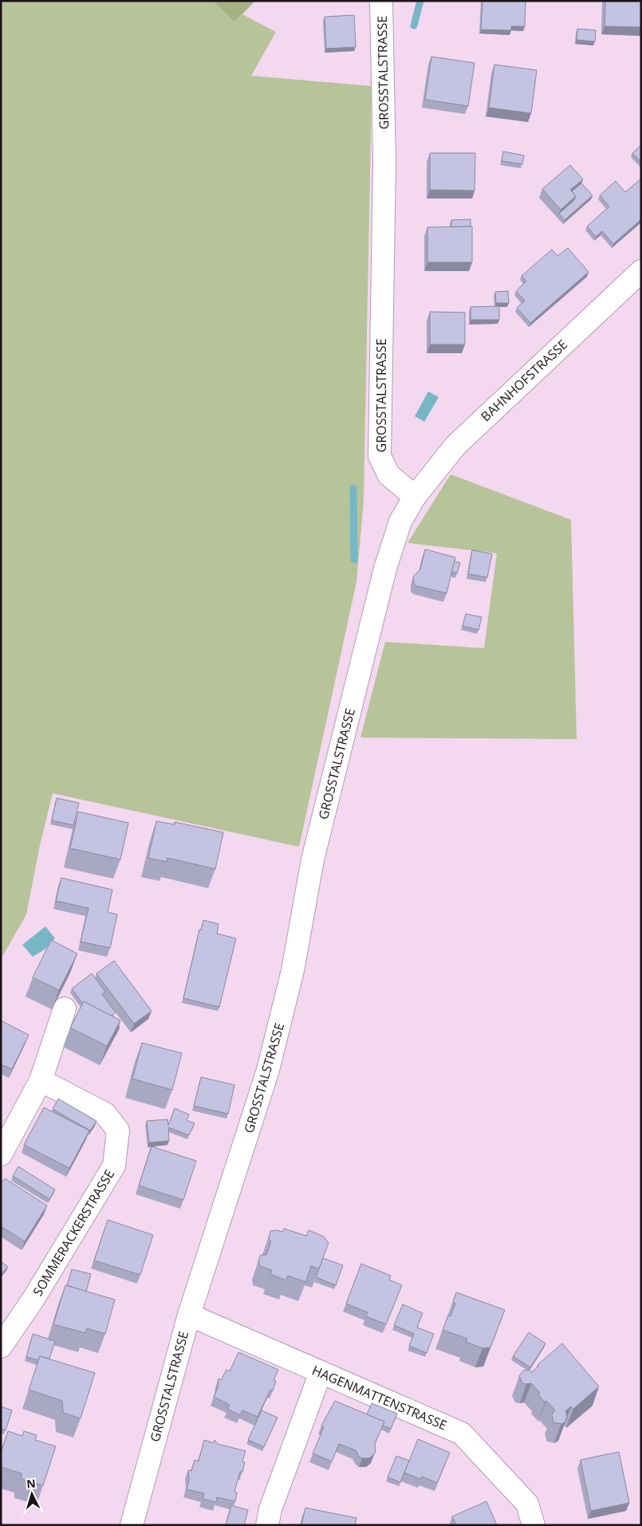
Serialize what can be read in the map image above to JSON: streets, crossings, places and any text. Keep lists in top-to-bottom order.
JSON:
{
  "streets": {
    "street": [
      "GROSSTALSTRASSE",
      "BAHNHOFSTRASSE",
      "SOMMERACKERSTRASSE",
      "HAGENMATTENSTRASSE"
    ]
  },
  "crossings": [
    ["GROSSTALSTRASSE", "BAHNHOFSTRASSE"],
    ["GROSSTALSTRASSE", "HAGENMATTENSTRASSE"]
  ],
  "north": "top"
}
